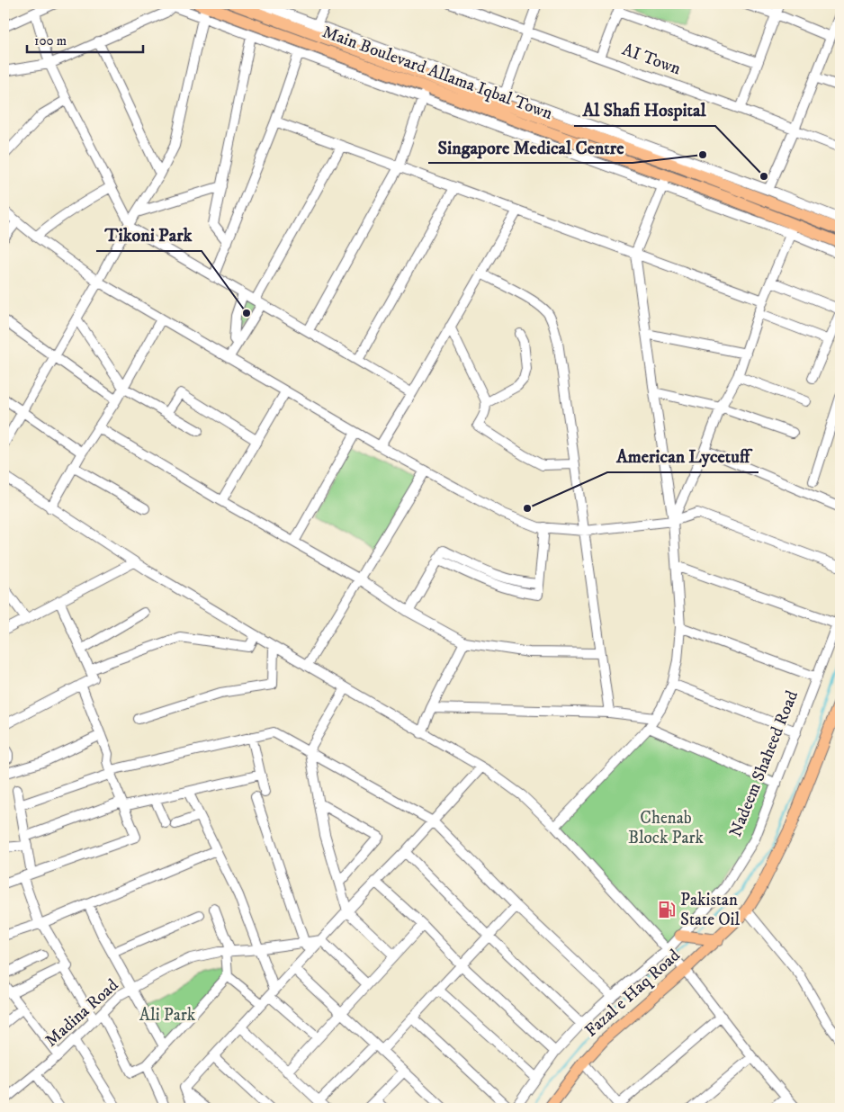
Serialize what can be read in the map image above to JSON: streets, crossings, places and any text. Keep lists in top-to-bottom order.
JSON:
{
  "streets": {
    "main road": ["Main Boulevard Allama Iqbal Town", "Fazal e Haq Road"],
    "street": ["AI Town", "Nadeem Shaheed Road", "Madina Road"]
  },
  "parks": ["Chenab Block Park", "Ali Park"],
  "places": {
    "other": [
      "Singapore Medical Centre",
      "Al Shafi Hospital",
      "Tikoni Park",
      "American Lycetuff"
    ],
    "fuel station": ["Pakistan State Oil"]
  },
  "scale_bar": "100 m"
}
